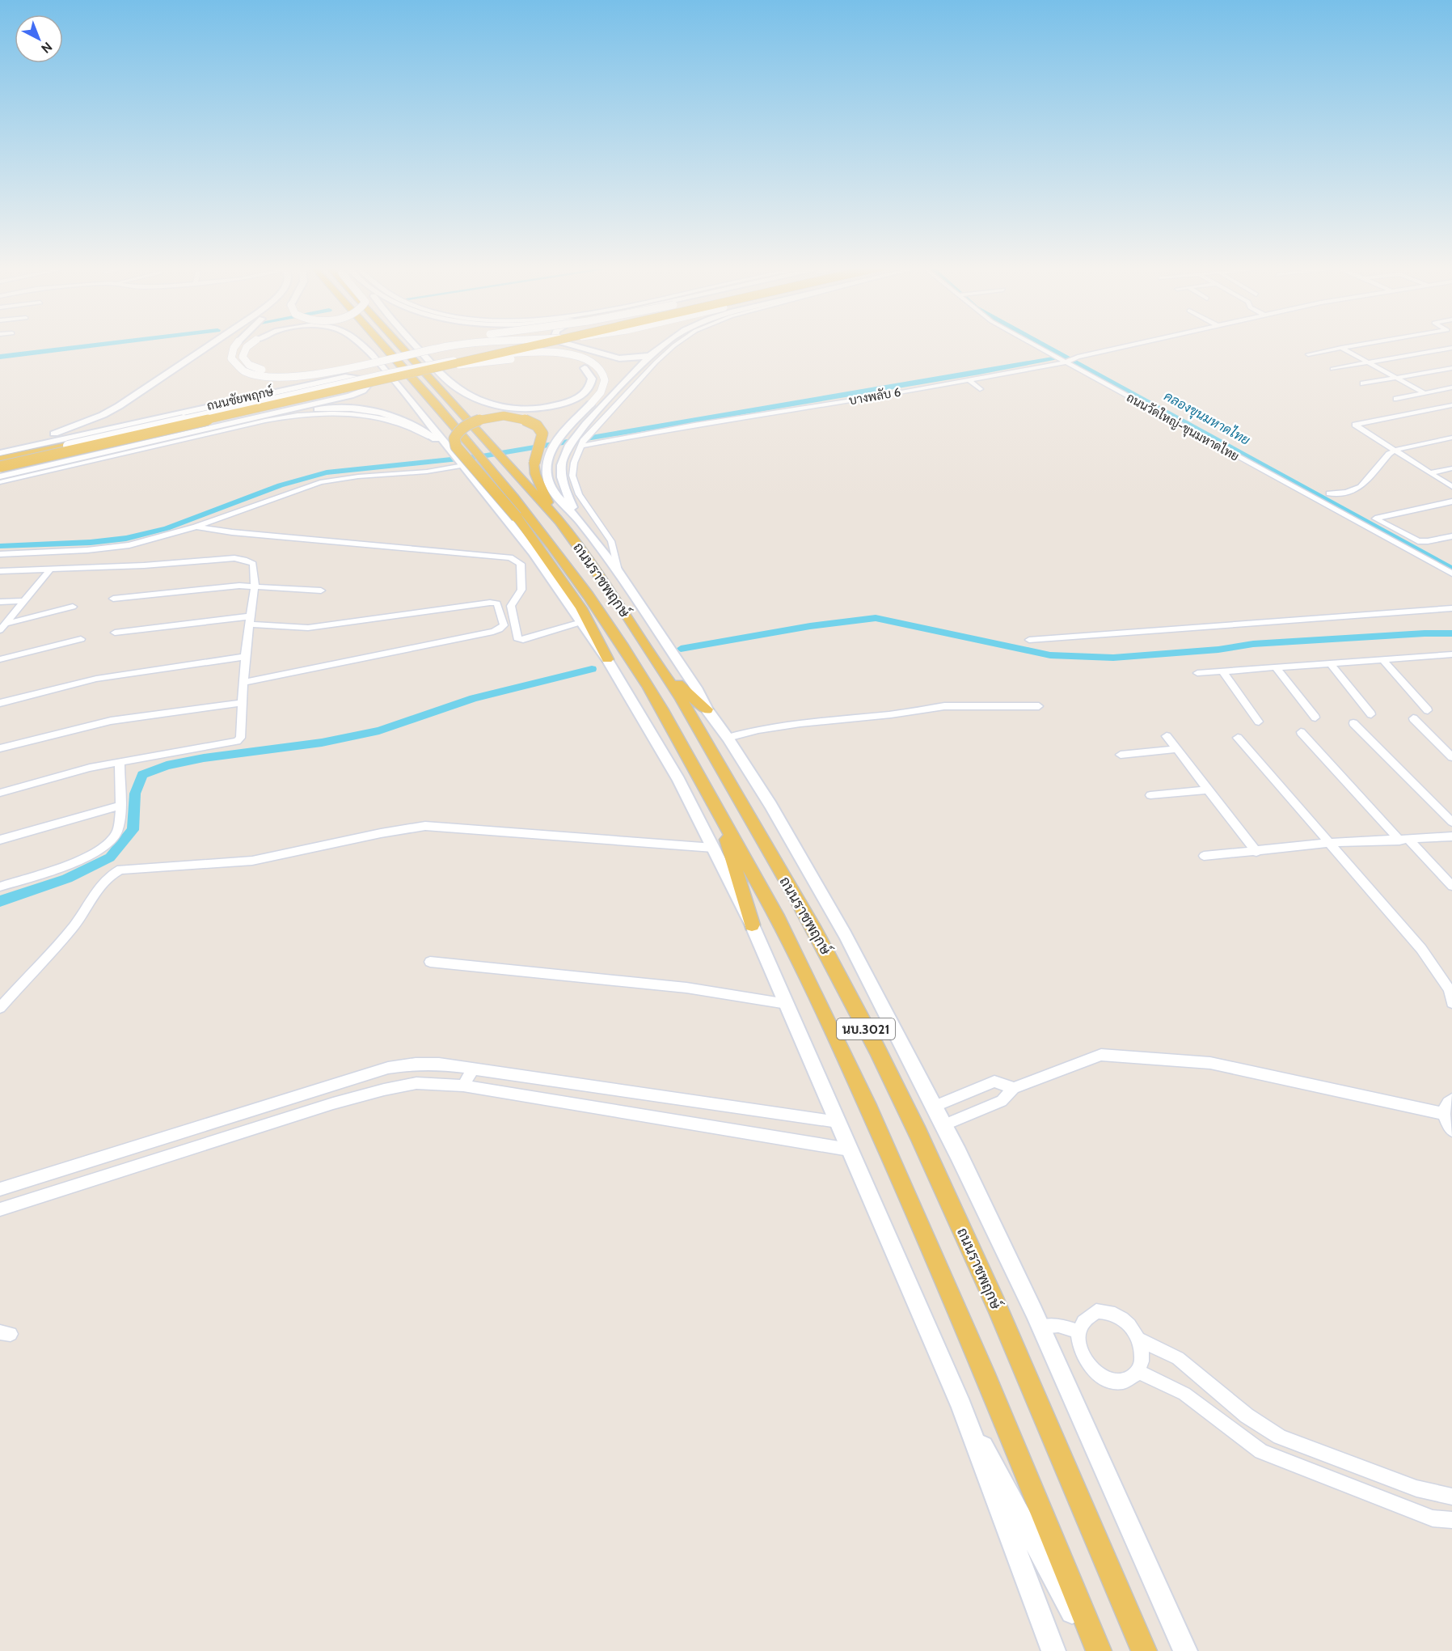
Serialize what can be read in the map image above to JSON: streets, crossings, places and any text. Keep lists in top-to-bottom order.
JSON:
{
  "streets": {
    "main road": ["ถนนชัยพฤกษ์", "ถนนราชพฤกษ์", "นบ.3021"],
    "street": ["บางพลับ 6", "ถนนวัดใหญ่-ขุนมหาดไทย"]
  },
  "crossings": [
    ["บางพลับ 6", "ถนนวัดใหญ่-ขุนมหาดไทย"],
    ["ถนนราชพฤกษ์", "นบ.3021"]
  ],
  "water": ["คลองขุนมหาดไทย"],
  "north": "bottom right"
}
